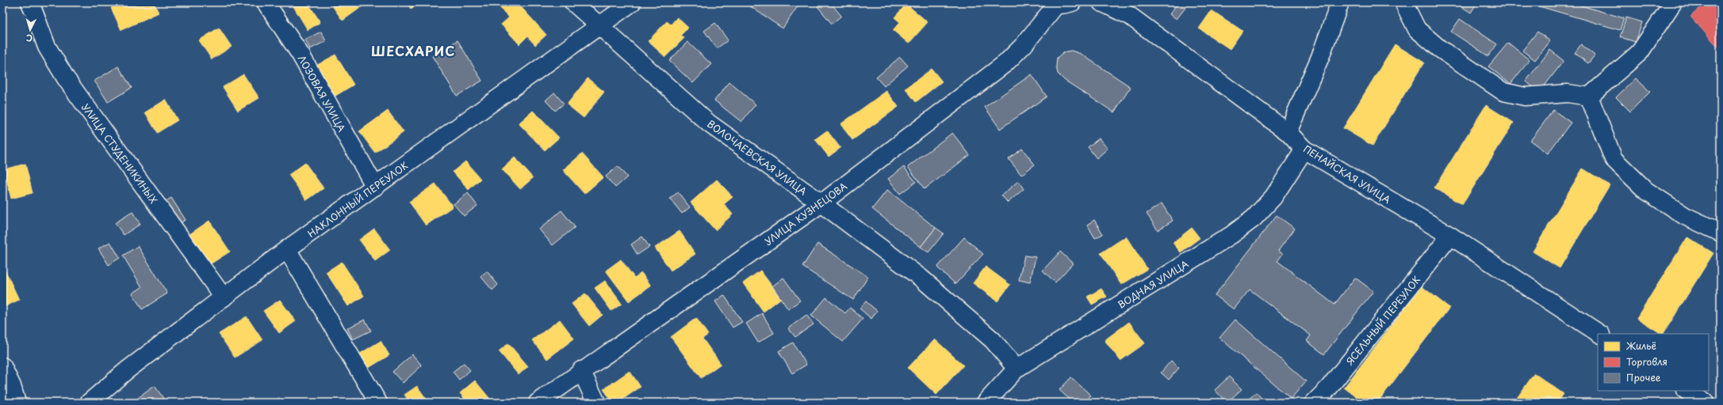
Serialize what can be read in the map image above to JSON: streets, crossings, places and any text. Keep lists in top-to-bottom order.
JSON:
{
  "streets": {
    "street": [
      "ЛОЗОВАЯ УЛИЦА",
      "УЛИЦА СТУДЕНИКИНЫХ",
      "ВОЛОЧАЕВСКАЯ УЛИЦА",
      "ПЕНАЙСКАЯ УЛИЦА",
      "НАКЛОННЫЙ ПЕРЕУЛОК",
      "УЛИЦА КУЗНЕЦОВА",
      "ВОДНАЯ УЛИЦА",
      "ЯСЕЛЬНЫЙ ПЕРЕУЛОК"
    ]
  },
  "crossings": [
    ["ЛОЗОВАЯ УЛИЦА", "НАКЛОННЫЙ ПЕРЕУЛОК"],
    ["УЛИЦА СТУДЕНИКИНЫХ", "НАКЛОННЫЙ ПЕРЕУЛОК"],
    ["ВОЛОЧАЕВСКАЯ УЛИЦА", "НАКЛОННЫЙ ПЕРЕУЛОК"],
    ["ВОЛОЧАЕВСКАЯ УЛИЦА", "УЛИЦА КУЗНЕЦОВА"],
    ["ВОЛОЧАЕВСКАЯ УЛИЦА", "ВОДНАЯ УЛИЦА"],
    ["ПЕНАЙСКАЯ УЛИЦА", "ВОДНАЯ УЛИЦА"],
    ["ПЕНАЙСКАЯ УЛИЦА", "ЯСЕЛЬНЫЙ ПЕРЕУЛОК"]
  ],
  "districts": ["ШЕСХАРИС"],
  "legend": ["Жильё", "Торговля", "Прочее"],
  "north": "bottom"
}
